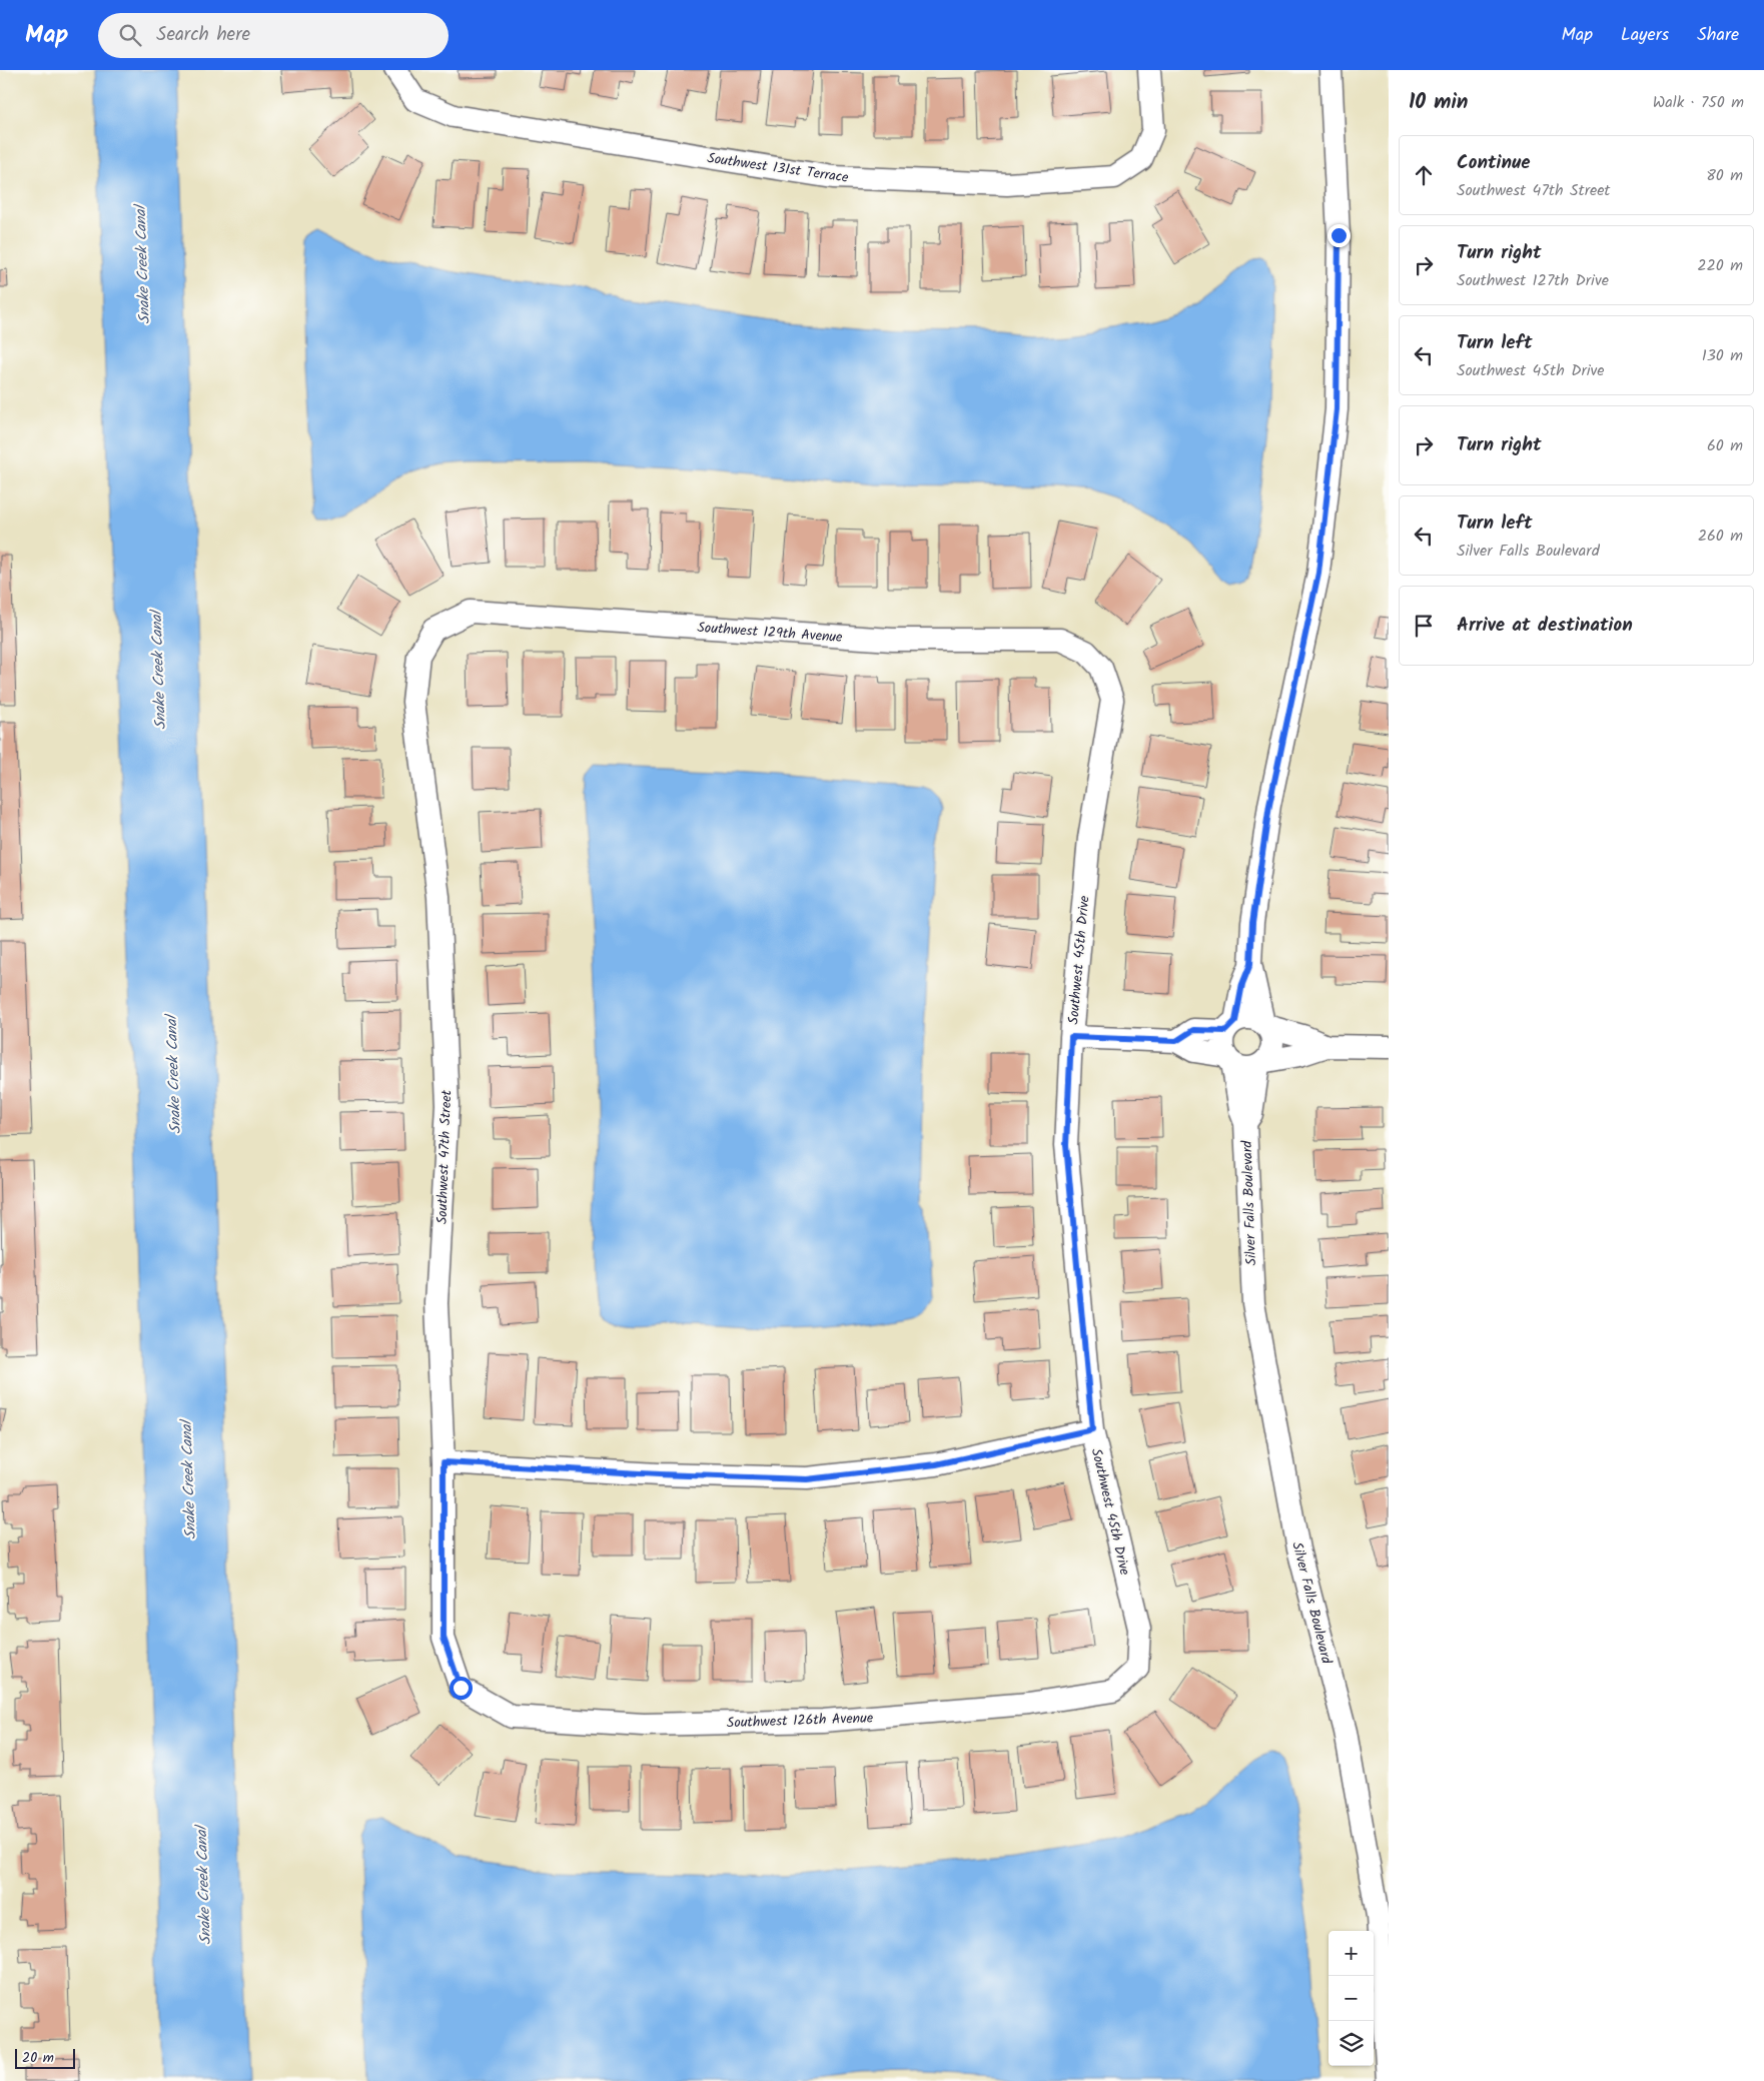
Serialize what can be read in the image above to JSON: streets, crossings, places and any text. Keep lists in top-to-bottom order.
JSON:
{
  "streets": {
    "street": [
      "Southwest 131st Terrace",
      "Southwest 129th Avenue",
      "Southwest 45th Drive",
      "Southwest 47th Street",
      "Silver Falls Boulevard",
      "Southwest 126th Avenue"
    ]
  },
  "crossings": [
    ["Southwest 129th Avenue", "Southwest 45th Drive"],
    ["Southwest 129th Avenue", "Southwest 47th Street"],
    ["Southwest 45th Drive", "Southwest 126th Avenue"],
    ["Southwest 47th Street", "Southwest 126th Avenue"]
  ],
  "water": ["Snake Creek Canal"],
  "scale_bar": "20 m",
  "page": {
    "header": "Map",
    "search": "Search here",
    "nav": ["Map", "Layers", "Share"],
    "heading": ["10 min", "Walk · 750 m"],
    "list": [
      ["Continue", "Southwest 47th Street", "80 m"],
      ["Turn right", "Southwest 127th Drive", "220 m"],
      ["Turn left", "Southwest 45th Drive", "130 m"],
      ["Turn right", "60 m"],
      ["Turn left", "Silver Falls Boulevard", "260 m"],
      "Arrive at destination"
    ],
    "map_buttons": ["+", "−"],
    "scale": "20 m"
  }
}
